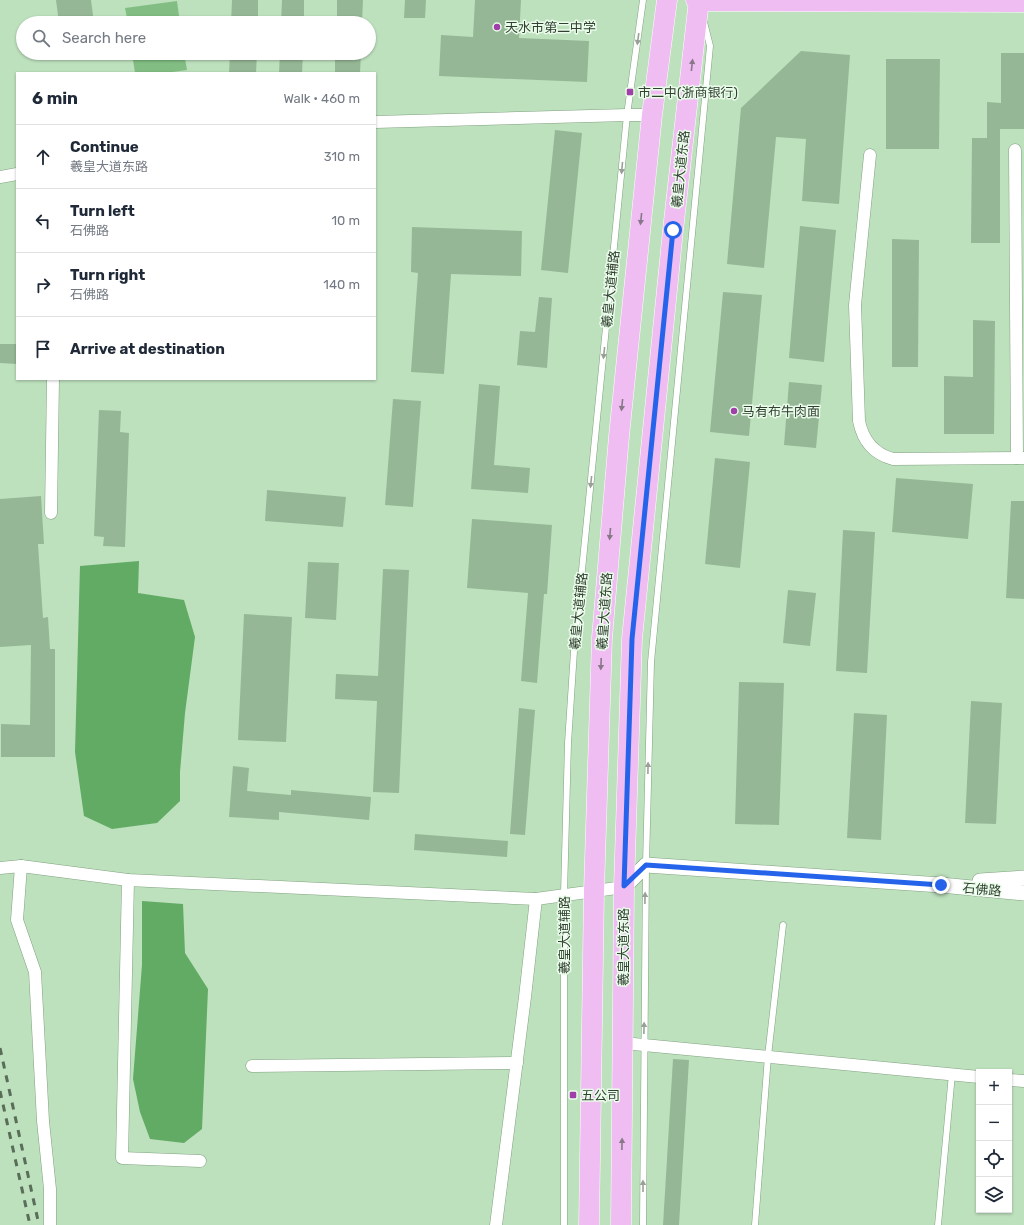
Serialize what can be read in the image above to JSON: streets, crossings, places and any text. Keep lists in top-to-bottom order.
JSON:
{
  "streets": {
    "main road": ["羲皇大道东路"],
    "street": ["石佛路"],
    "lane": ["羲皇大道辅路"]
  },
  "one_way": ["羲皇大道辅路"],
  "places": {
    "other": ["天水市第二中学", "马有布牛肉面"],
    "transit": ["市二中(浙商银行)", "五公司"]
  },
  "page": {
    "search": "Search here",
    "heading": ["6 min", "Walk · 460 m"],
    "list": [
      ["Continue", "羲皇大道东路", "310 m"],
      ["Turn left", "石佛路", "10 m"],
      ["Turn right", "石佛路", "140 m"],
      "Arrive at destination"
    ],
    "map_buttons": ["+", "−"]
  }
}
